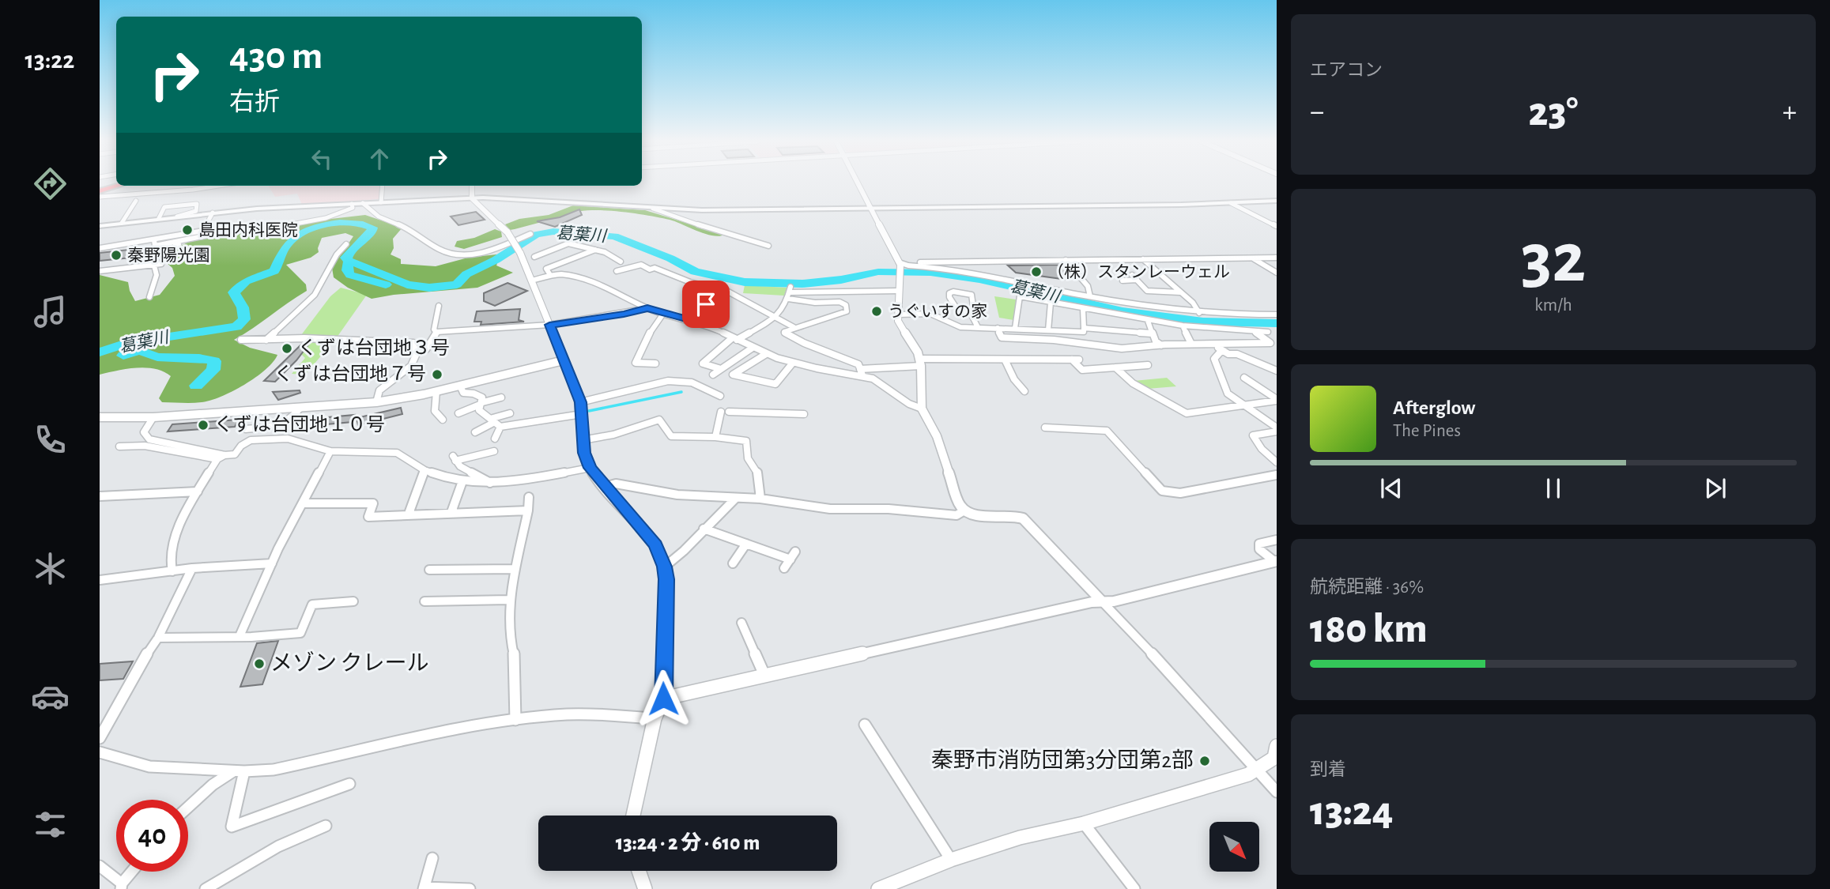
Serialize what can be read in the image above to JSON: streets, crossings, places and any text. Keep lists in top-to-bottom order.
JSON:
{
  "water": ["葛葉川"],
  "places": [
    "島田内科医院",
    "秦野陽光園",
    "（株）スタンレーウェル",
    "うぐいすの家",
    "くずは台団地３号",
    "くずは台団地７号",
    "くずは台団地１０号",
    "メゾン クレール",
    "秦野市消防団第3分団第2部"
  ],
  "north": "bottom right",
  "page": {
    "tabs": "13:22",
    "tile": [
      "エアコン",
      ["32", "km/h"],
      ["航続距離 · 36%", "180 km"],
      ["到着", "13:24"]
    ],
    "turn": ["430 m", "右折"],
    "heat": ["−", "23°", "+"],
    "song": ["Afterglow", "The Pines"],
    "limit": "40",
    "trip": "13:24 · 2 分 · 610 m"
  }
}
